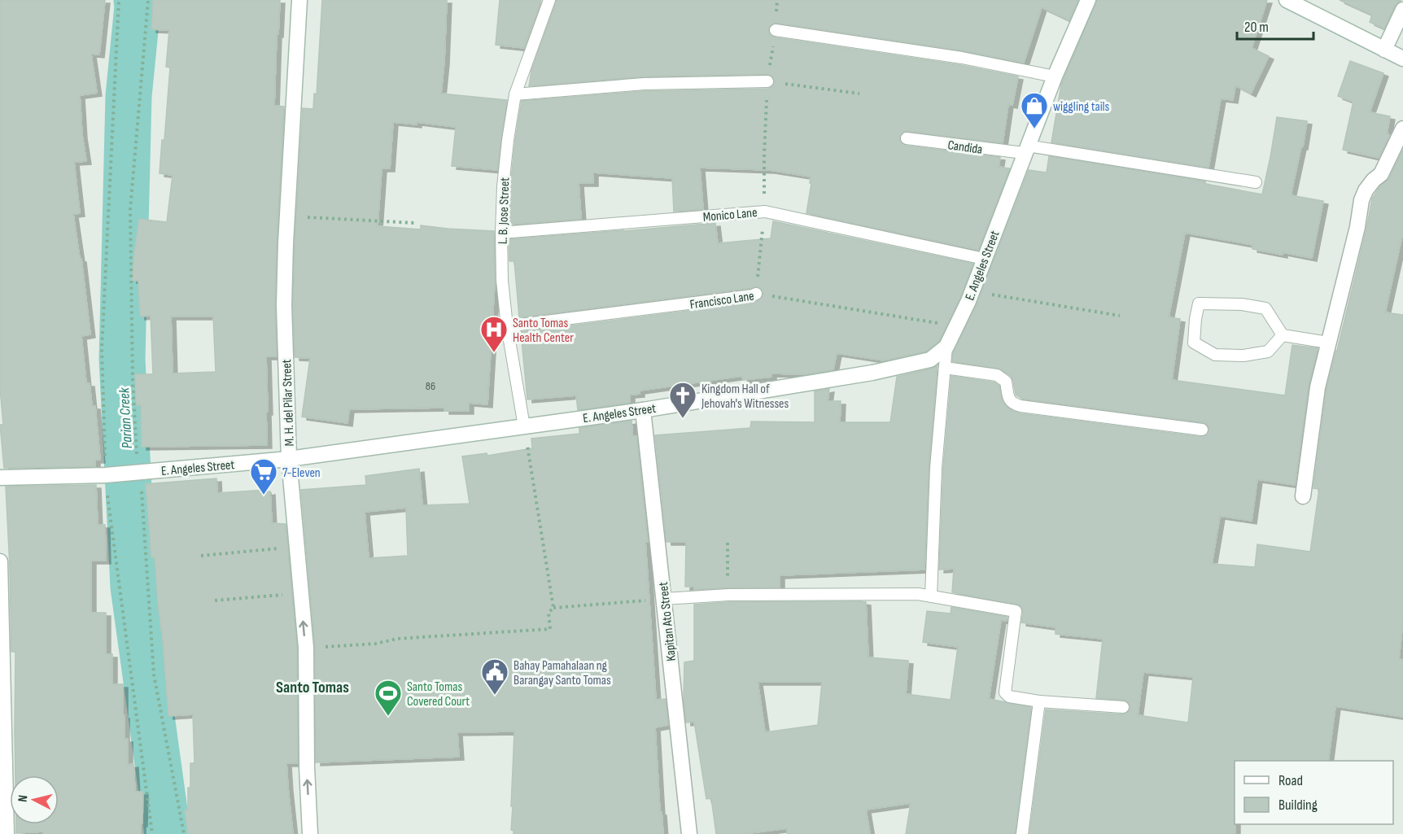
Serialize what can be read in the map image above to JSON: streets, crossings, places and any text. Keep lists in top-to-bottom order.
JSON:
{
  "streets": {
    "street": ["E. Angeles Street", "M. H. del Pilar Street", "Kapitan Ato Street"],
    "lane": [
      "Candida",
      "L. B. Jose Street",
      "Monico Lane",
      "Francisco Lane"
    ]
  },
  "crossings": [
    ["Candida", "E. Angeles Street"],
    ["L. B. Jose Street", "Monico Lane"],
    ["L. B. Jose Street", "E. Angeles Street"],
    ["L. B. Jose Street", "Francisco Lane"],
    ["Monico Lane", "E. Angeles Street"],
    ["E. Angeles Street", "M. H. del Pilar Street"],
    ["E. Angeles Street", "Kapitan Ato Street"]
  ],
  "districts": ["Santo Tomas"],
  "water": ["Parian Creek"],
  "places": {
    "shop": ["wiggling tails"],
    "hospital": ["Santo Tomas Health Center"],
    "church": ["Kingdom Hall of Jehovah's Witnesses"],
    "supermarket": ["7-Eleven"],
    "public building": ["Bahay Pamahalaan ng Barangay Santo Tomas"],
    "sports": ["Santo Tomas Covered Court"]
  },
  "house_numbers": ["86"],
  "legend": ["Road", "Building"],
  "scale_bar": "20 m",
  "north": "left"
}
